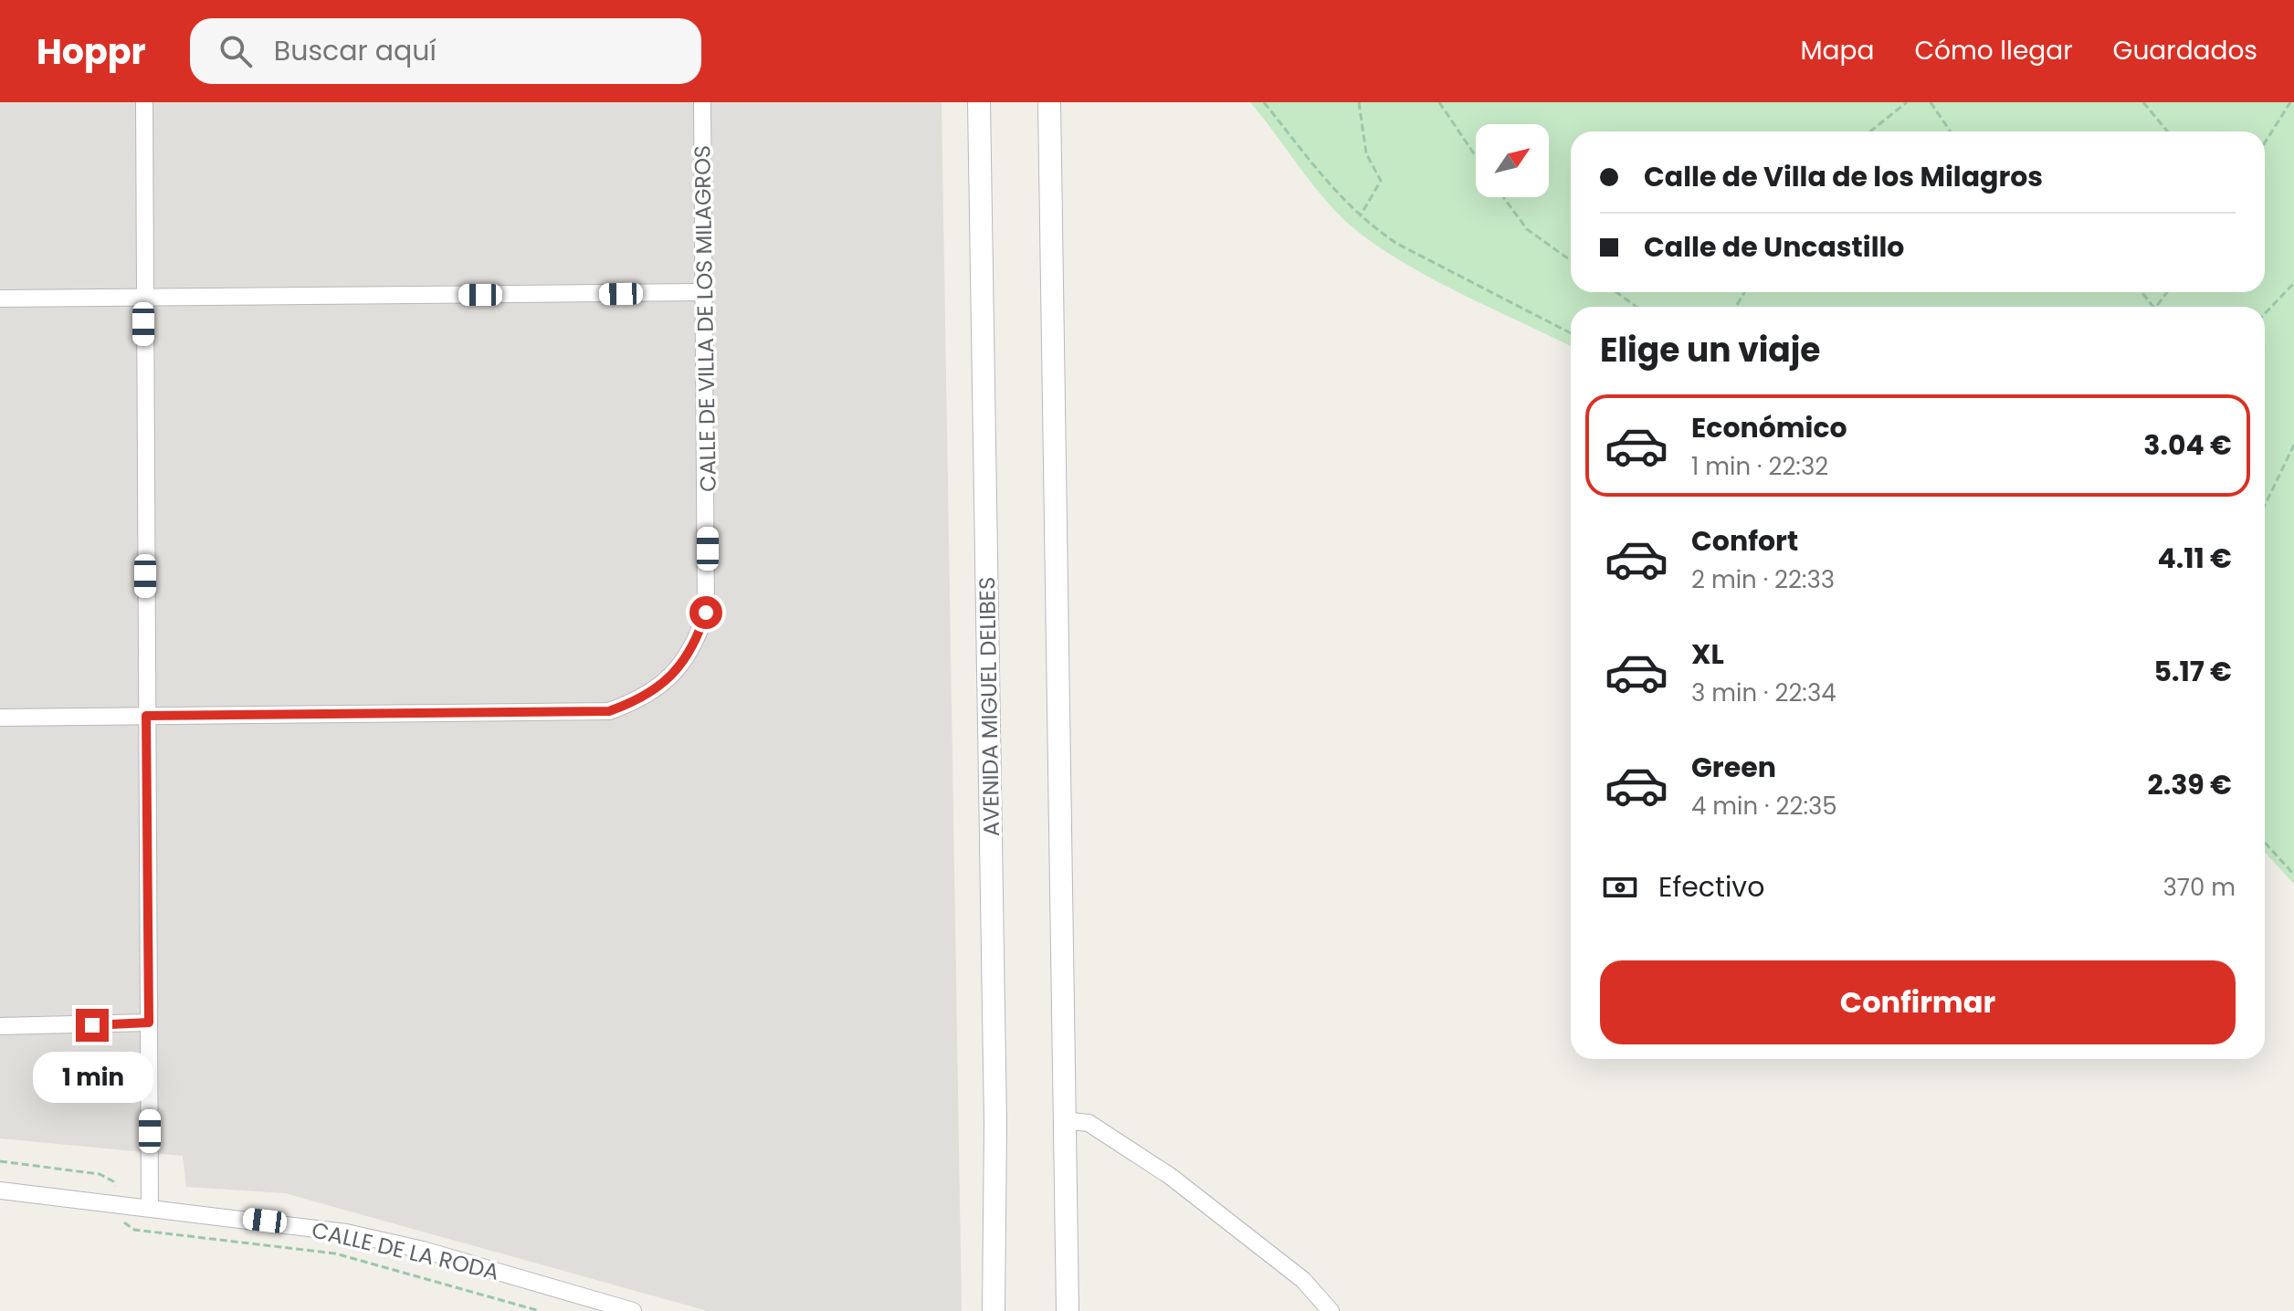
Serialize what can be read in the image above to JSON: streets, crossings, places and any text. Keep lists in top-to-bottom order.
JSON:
{
  "streets": {
    "main road": ["AVENIDA MIGUEL DELIBES"],
    "street": ["CALLE DE VILLA DE LOS MILAGROS", "CALLE DE LA RODA"]
  },
  "north": "top right",
  "page": {
    "header": "Hoppr",
    "search": "Buscar aquí",
    "nav": ["Mapa", "Cómo llegar", "Guardados"],
    "banner": ["Calle de Villa de los Milagros", "Calle de Uncastillo"],
    "heading": "Elige un viaje",
    "list": [
      {
        "name": "Económico",
        "note": "1 min · 22:32",
        "value": "3.04 €"
      },
      {
        "name": "Confort",
        "note": "2 min · 22:33",
        "value": "4.11 €"
      },
      {
        "name": "XL",
        "note": "3 min · 22:34",
        "value": "5.17 €"
      },
      {
        "name": "Green",
        "note": "4 min · 22:35",
        "value": "2.39 €"
      }
    ],
    "pay": ["Efectivo", "370 m"],
    "buttons": "Confirmar",
    "bubble": "1 min"
  }
}
